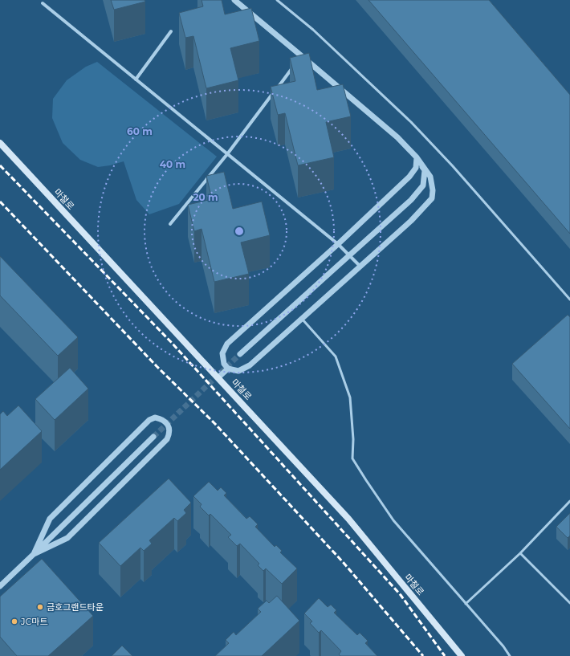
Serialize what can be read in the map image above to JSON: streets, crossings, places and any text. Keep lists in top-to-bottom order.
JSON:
{
  "streets": {
    "main road": ["마철로"]
  },
  "places": ["금호그랜드타운", "JC마트"],
  "rings": ["60 m", "40 m", "20 m"]
}
